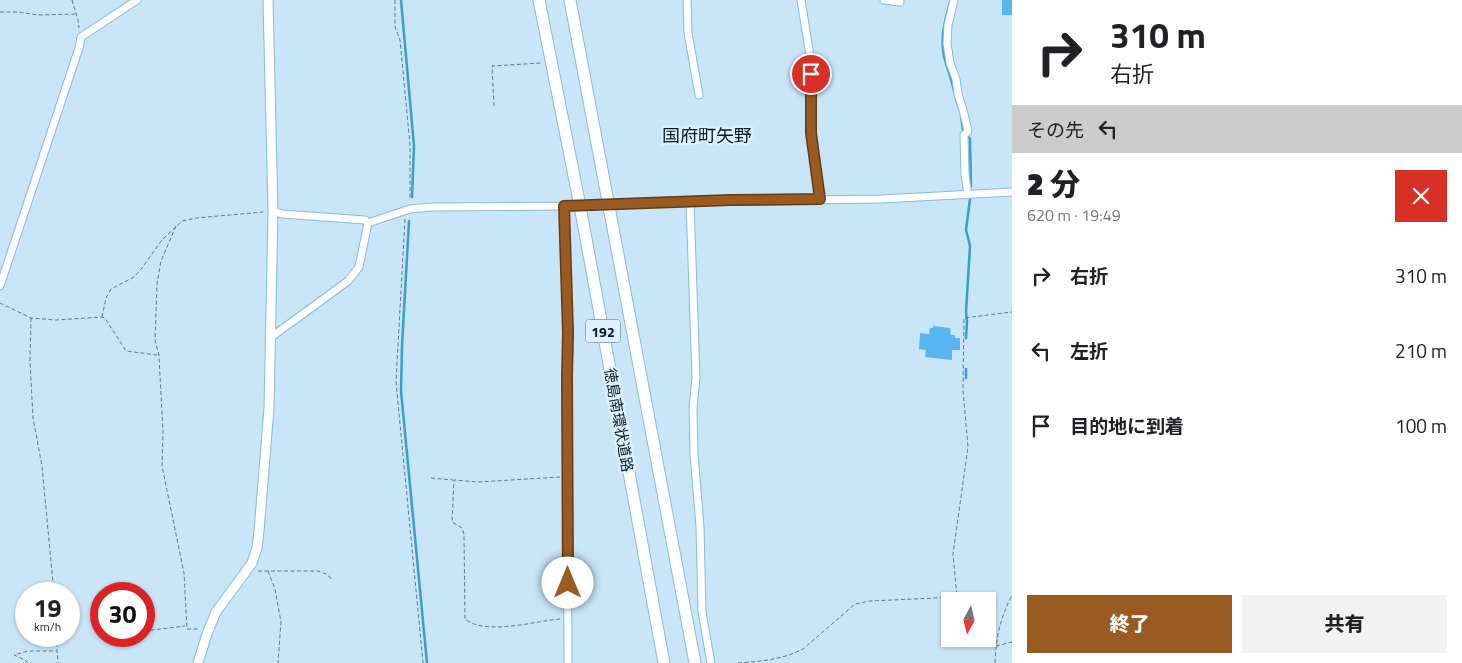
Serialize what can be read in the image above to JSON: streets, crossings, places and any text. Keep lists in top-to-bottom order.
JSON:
{
  "streets": {
    "highway": ["192", "徳島南環状道路"]
  },
  "districts": ["国府町矢野"],
  "north": "bottom",
  "page": {
    "turn": ["310 m", "右折"],
    "then": "その先",
    "heading": ["2 分", "620 m · 19:49"],
    "list": [
      {
        "name": "右折",
        "value": "310 m"
      },
      {
        "name": "左折",
        "value": "210 m"
      },
      {
        "name": "目的地に到着",
        "value": "100 m"
      }
    ],
    "speed": "19 km/h",
    "limit": "30",
    "buttons": ["終了", "共有"]
  }
}
